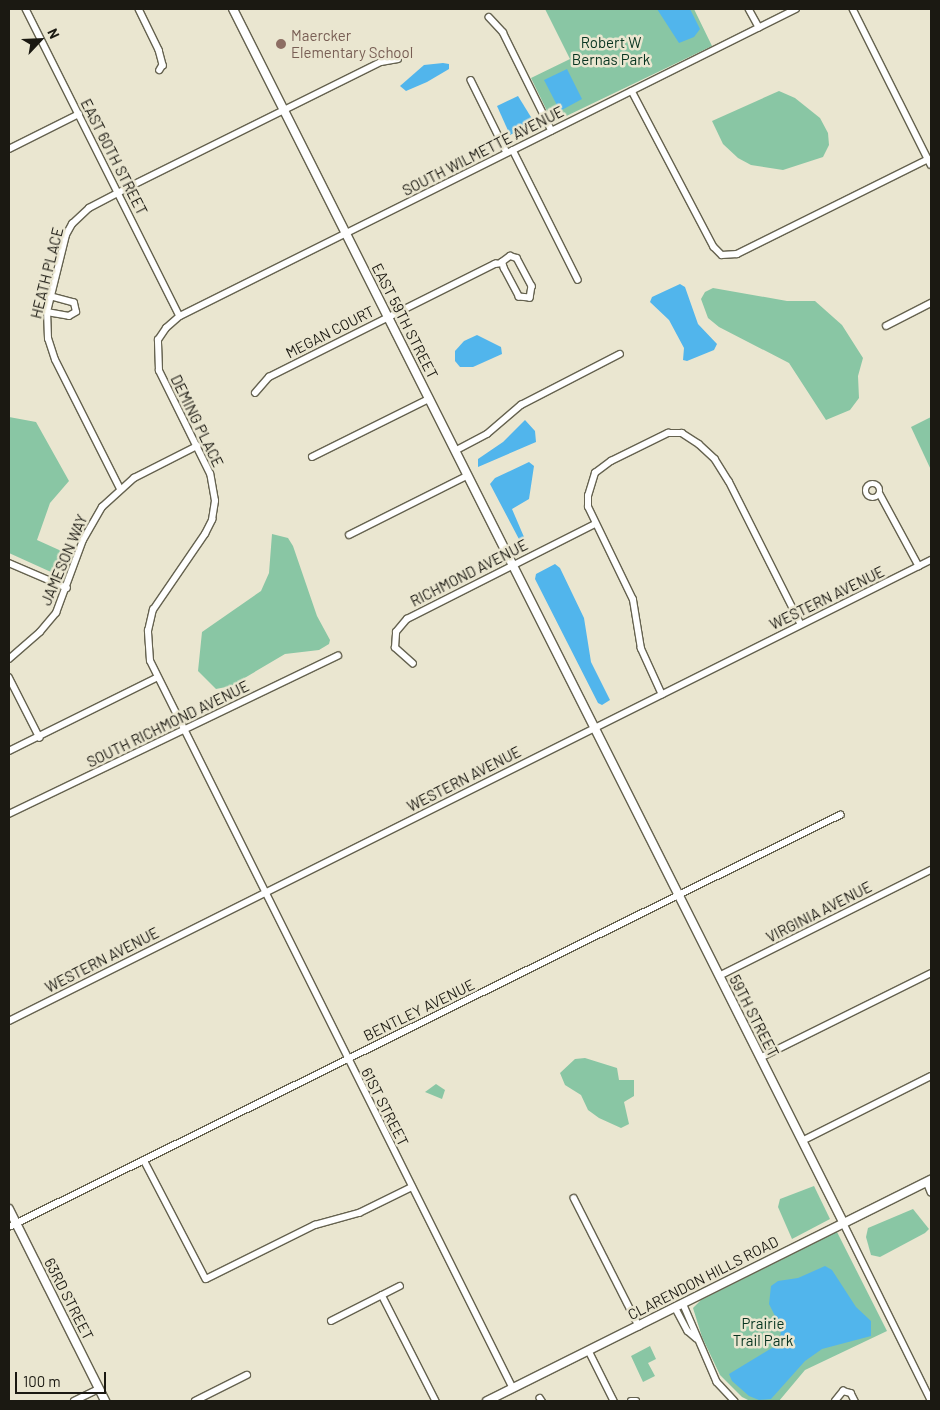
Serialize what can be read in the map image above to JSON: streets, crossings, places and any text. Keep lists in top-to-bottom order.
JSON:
{
  "streets": {
    "street": [
      "SOUTH WILMETTE AVENUE",
      "EAST 60TH STREET",
      "HEATH PLACE",
      "EAST 59TH STREET",
      "MEGAN COURT",
      "DEMING PLACE",
      "JAMESON WAY",
      "RICHMOND AVENUE",
      "WESTERN AVENUE",
      "SOUTH RICHMOND AVENUE",
      "VIRGINIA AVENUE",
      "BENTLEY AVENUE",
      "59TH STREET",
      "61ST STREET",
      "CLARENDON HILLS ROAD",
      "63RD STREET"
    ]
  },
  "crossings": [
    ["SOUTH WILMETTE AVENUE", "EAST 60TH STREET"],
    ["SOUTH WILMETTE AVENUE", "EAST 59TH STREET"],
    ["SOUTH WILMETTE AVENUE", "DEMING PLACE"],
    ["EAST 60TH STREET", "HEATH PLACE"],
    ["EAST 60TH STREET", "DEMING PLACE"],
    ["HEATH PLACE", "EAST 59TH STREET"],
    ["HEATH PLACE", "JAMESON WAY"],
    ["EAST 59TH STREET", "MEGAN COURT"],
    ["EAST 59TH STREET", "RICHMOND AVENUE"],
    ["EAST 59TH STREET", "59TH STREET"],
    ["DEMING PLACE", "JAMESON WAY"],
    ["DEMING PLACE", "SOUTH RICHMOND AVENUE"],
    ["DEMING PLACE", "61ST STREET"],
    ["WESTERN AVENUE", "59TH STREET"],
    ["WESTERN AVENUE", "61ST STREET"],
    ["SOUTH RICHMOND AVENUE", "61ST STREET"],
    ["VIRGINIA AVENUE", "59TH STREET"],
    ["BENTLEY AVENUE", "59TH STREET"],
    ["BENTLEY AVENUE", "61ST STREET"],
    ["BENTLEY AVENUE", "63RD STREET"],
    ["59TH STREET", "CLARENDON HILLS ROAD"],
    ["61ST STREET", "CLARENDON HILLS ROAD"]
  ],
  "parks": ["Robert W Bernas Park", "Prairie Trail Park"],
  "places": ["Maercker Elementary School"],
  "scale_bar": "100 m",
  "north": "top right"
}
